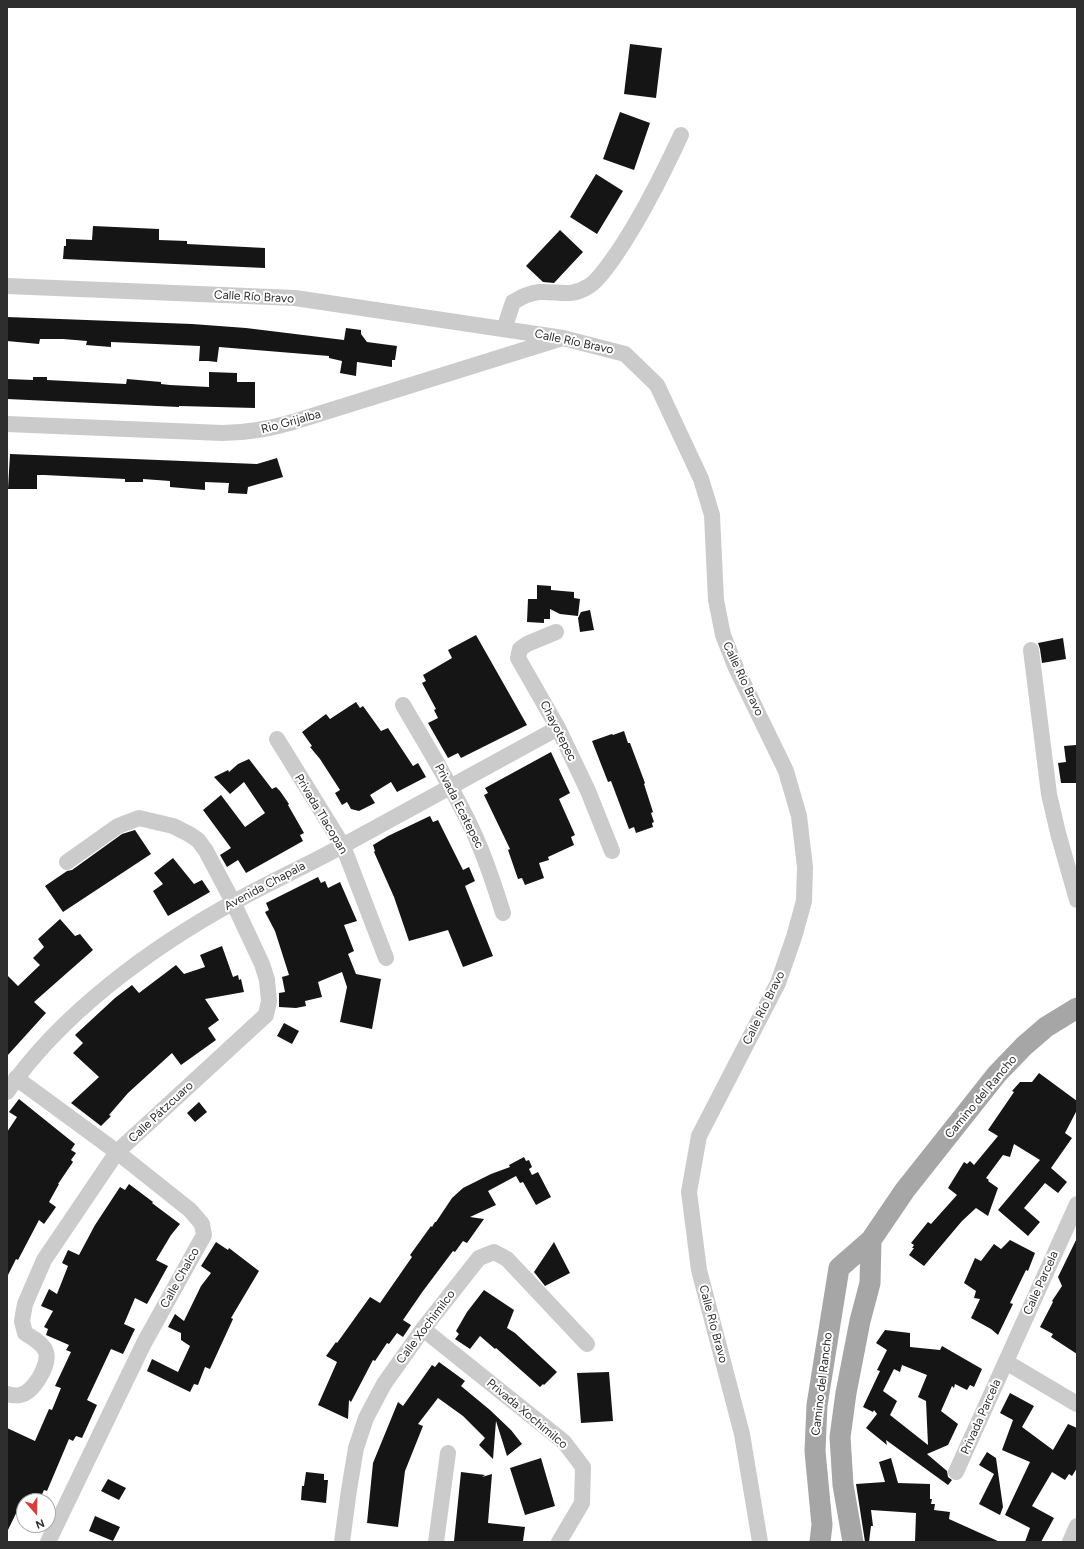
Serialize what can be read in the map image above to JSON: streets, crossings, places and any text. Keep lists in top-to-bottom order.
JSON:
{
  "streets": {
    "main road": ["Camino del Rancho"],
    "street": [
      "Calle Río Bravo",
      "Rio Grijalba",
      "Chayotepec",
      "Privada Ecatepec",
      "Privada Tlacopan",
      "Avenida Chapala",
      "Calle Pátzcuaro",
      "Calle Chalco",
      "Calle Parcela",
      "Calle Xochimilco",
      "Privada Xochimilco",
      "Privada Parcela"
    ]
  },
  "crossings": [
    ["Calle Río Bravo", "Rio Grijalba"],
    ["Chayotepec", "Avenida Chapala"],
    ["Privada Ecatepec", "Avenida Chapala"],
    ["Privada Tlacopan", "Avenida Chapala"],
    ["Avenida Chapala", "Calle Pátzcuaro"],
    ["Avenida Chapala", "Calle Chalco"],
    ["Calle Pátzcuaro", "Calle Chalco"],
    ["Calle Parcela", "Privada Parcela"],
    ["Calle Xochimilco", "Privada Xochimilco"]
  ],
  "north": "bottom"
}
